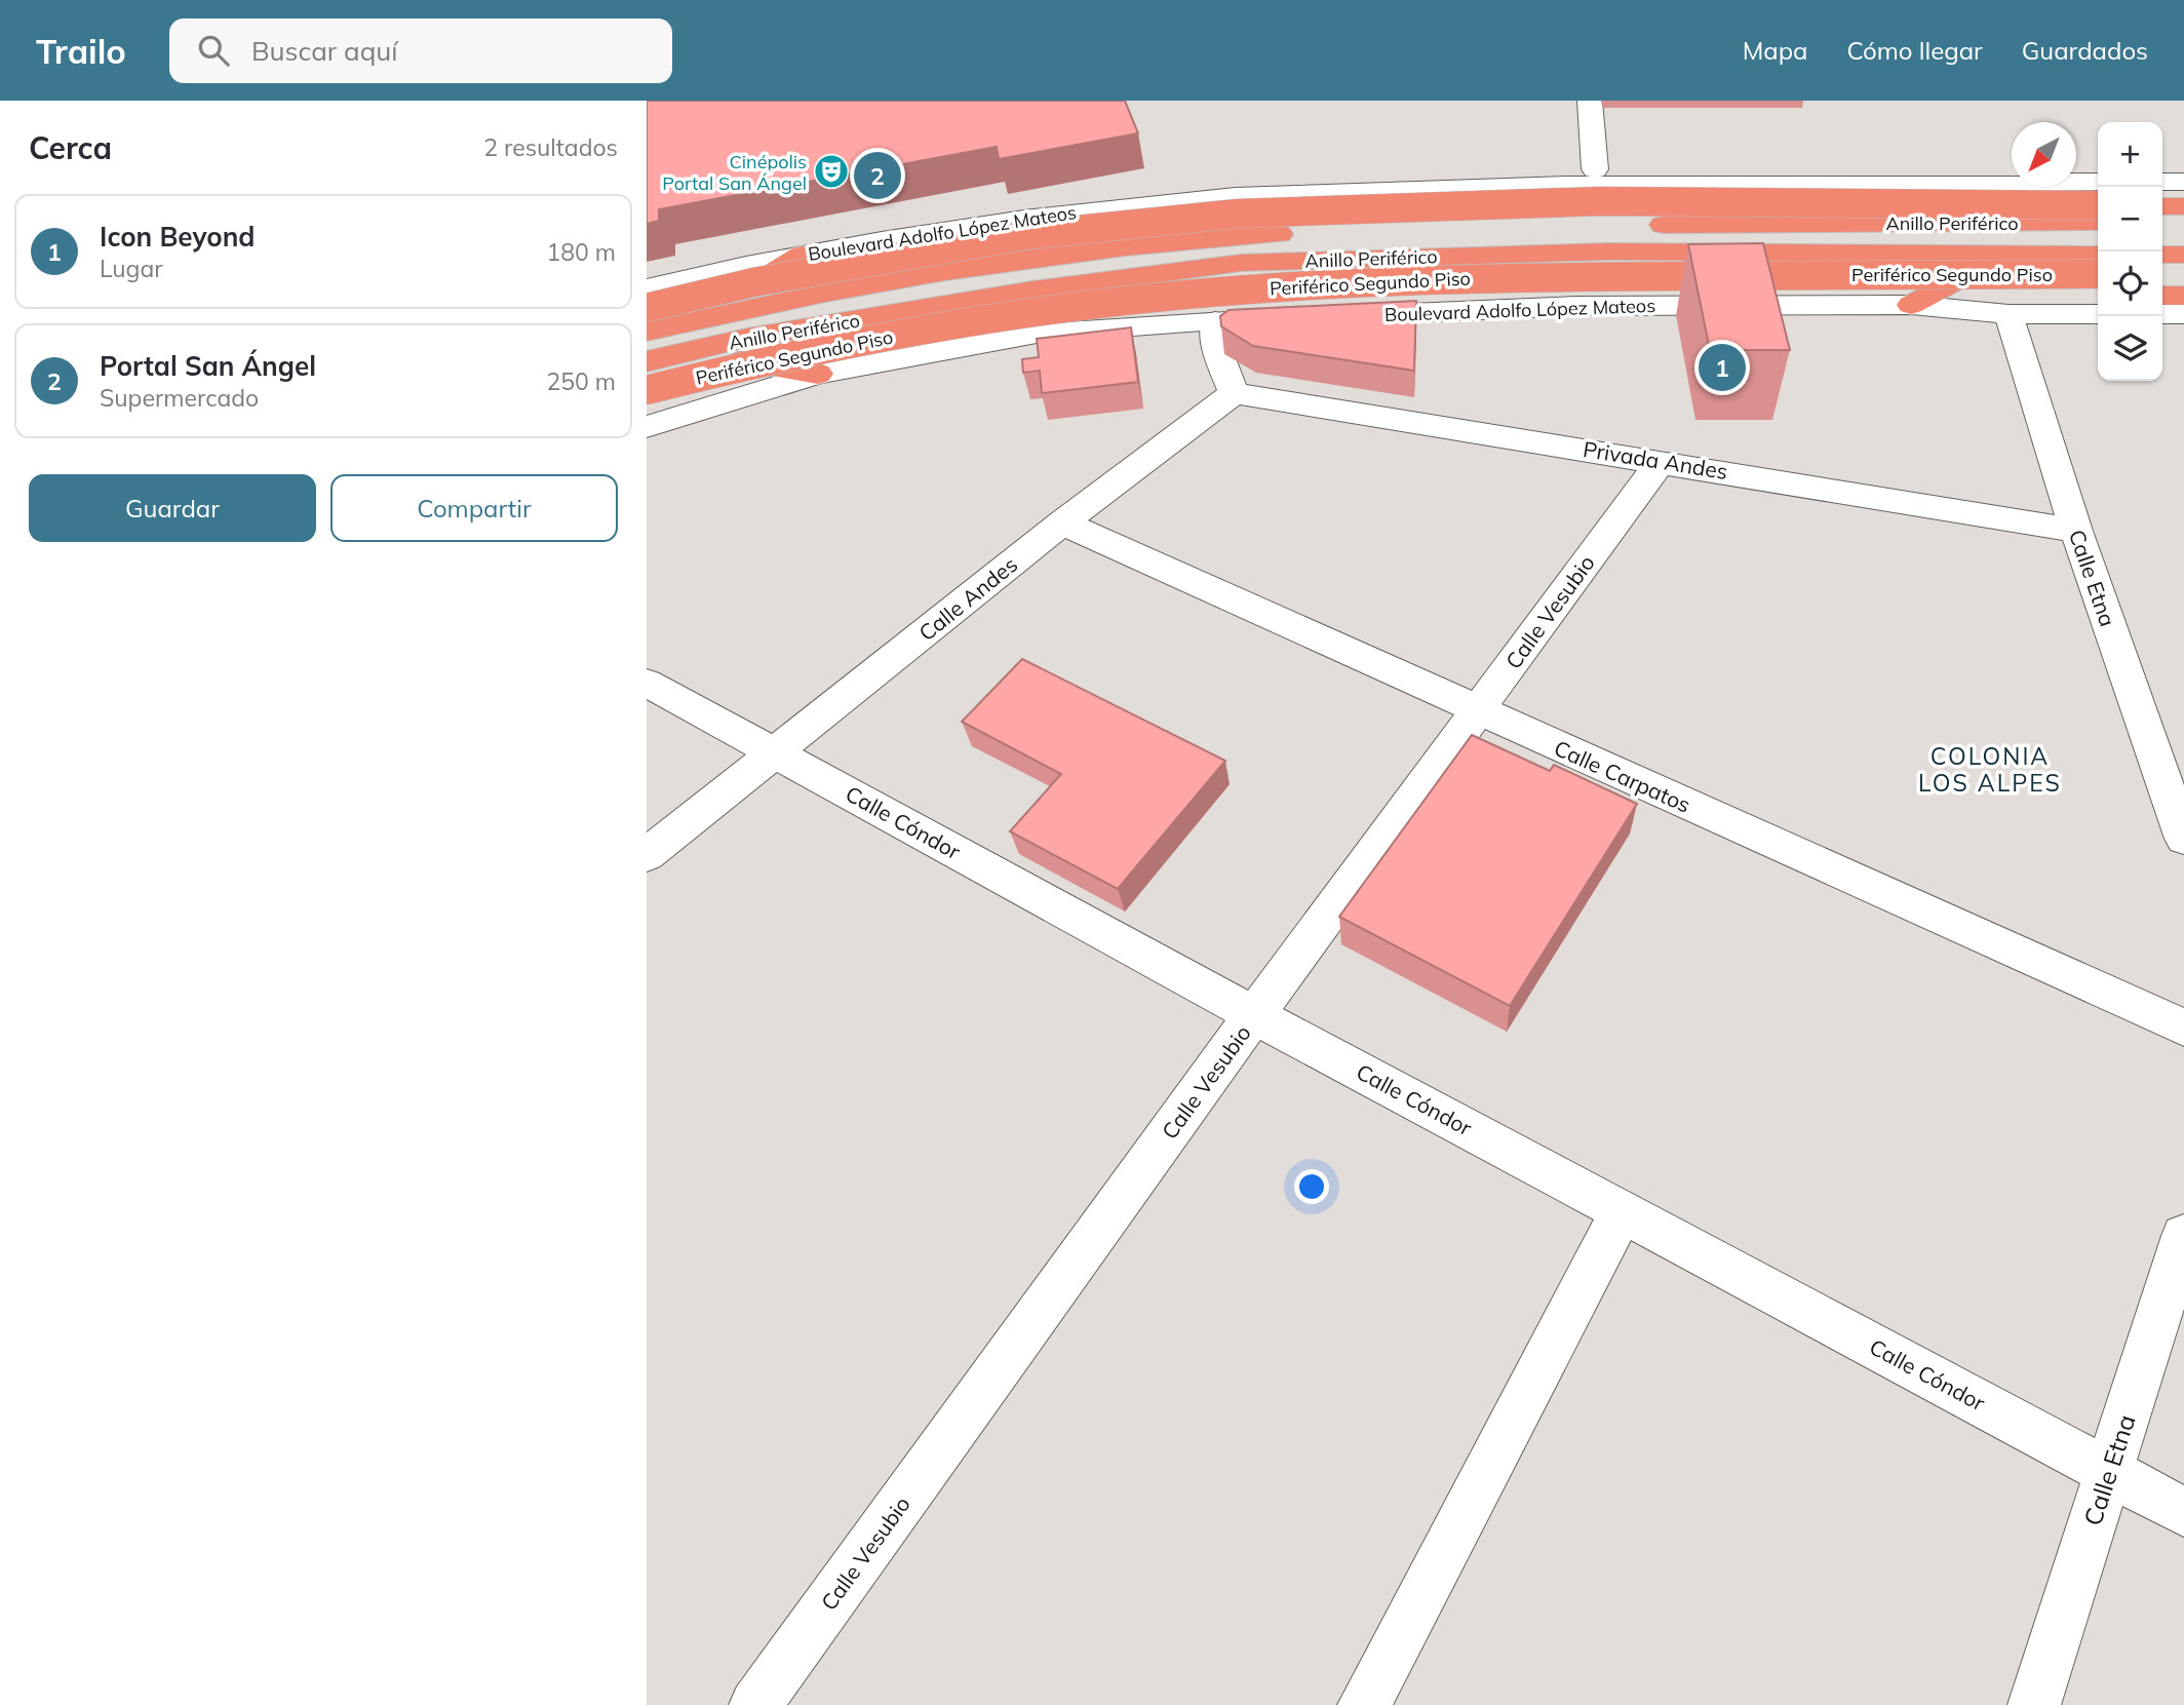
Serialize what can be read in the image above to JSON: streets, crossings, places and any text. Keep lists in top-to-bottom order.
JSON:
{
  "streets": {
    "highway": ["Anillo Periférico", "Periférico Segundo Piso"],
    "street": [
      "Boulevard Adolfo López Mateos",
      "Privada Andes",
      "Calle Etna",
      "Calle Andes",
      "Calle Vesubio",
      "Calle Carpatos",
      "Calle Cóndor"
    ]
  },
  "crossings": [
    ["Boulevard Adolfo López Mateos", "Calle Etna"],
    ["Privada Andes", "Calle Etna"],
    ["Privada Andes", "Calle Andes"],
    ["Privada Andes", "Calle Vesubio"],
    ["Calle Etna", "Calle Cóndor"],
    ["Calle Andes", "Calle Carpatos"],
    ["Calle Andes", "Calle Cóndor"],
    ["Calle Vesubio", "Calle Carpatos"],
    ["Calle Vesubio", "Calle Cóndor"]
  ],
  "districts": ["COLONIA LOS ALPES"],
  "places": {
    "theatre": ["Cinépolis Portal San Ángel"]
  },
  "north": "bottom left",
  "page": {
    "header": "Trailo",
    "search": "Buscar aquí",
    "nav": ["Mapa", "Cómo llegar", "Guardados"],
    "heading": ["Cerca", "2 resultados"],
    "map_buttons": ["+", "−"],
    "pins": ["2", "1"],
    "list": [
      {
        "mark": "1",
        "name": "Icon Beyond",
        "note": "Lugar",
        "value": "180 m"
      },
      {
        "mark": "2",
        "name": "Portal San Ángel",
        "note": "Supermercado",
        "value": "250 m"
      }
    ],
    "buttons": ["Guardar", "Compartir"]
  }
}
